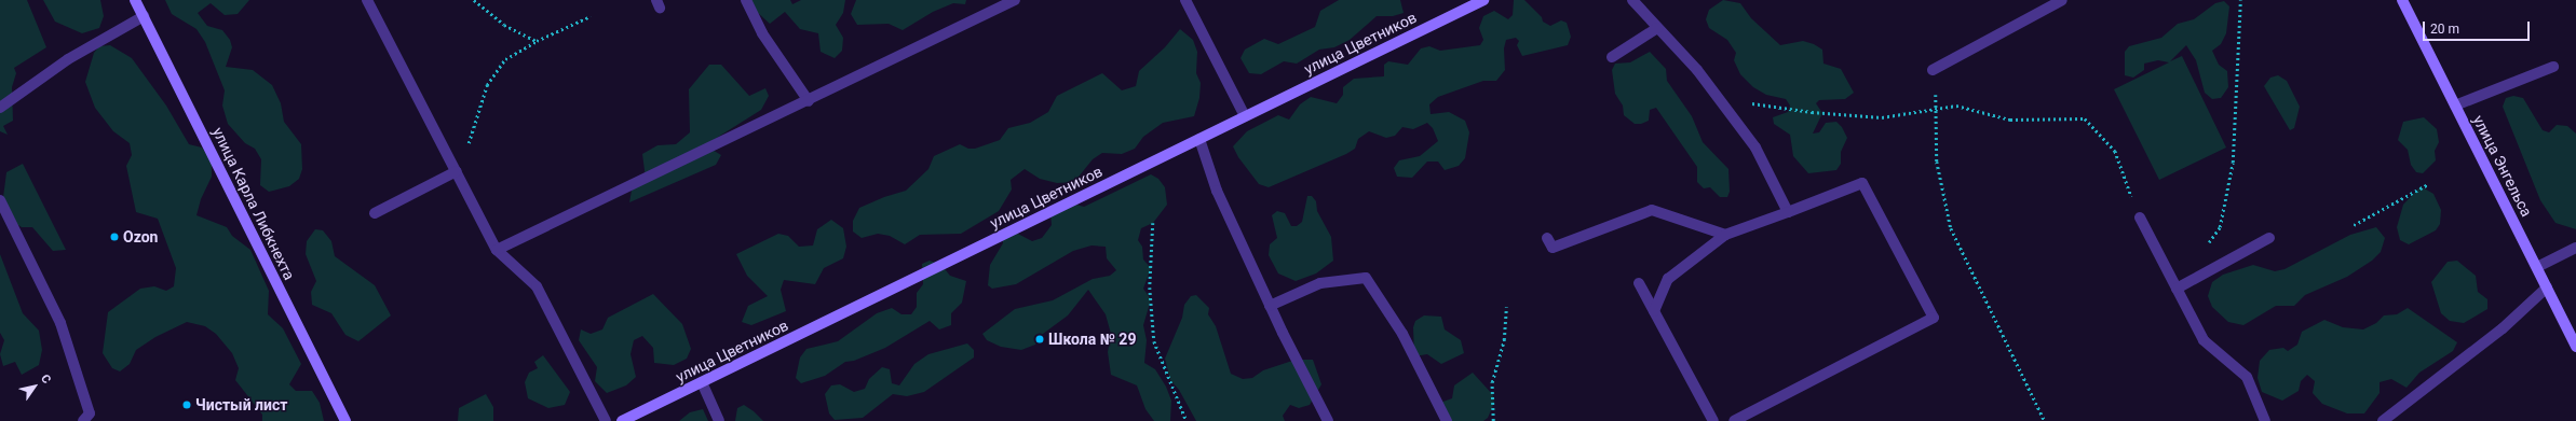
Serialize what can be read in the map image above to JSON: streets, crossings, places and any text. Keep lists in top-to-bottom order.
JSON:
{
  "streets": {
    "street": ["улица Цветников", "улица Энгельса", "улица Карла Либкнехта"]
  },
  "places": ["Ozon", "Школа № 29", "Чистый лист"],
  "scale_bar": "20 m",
  "north": "top right"
}
